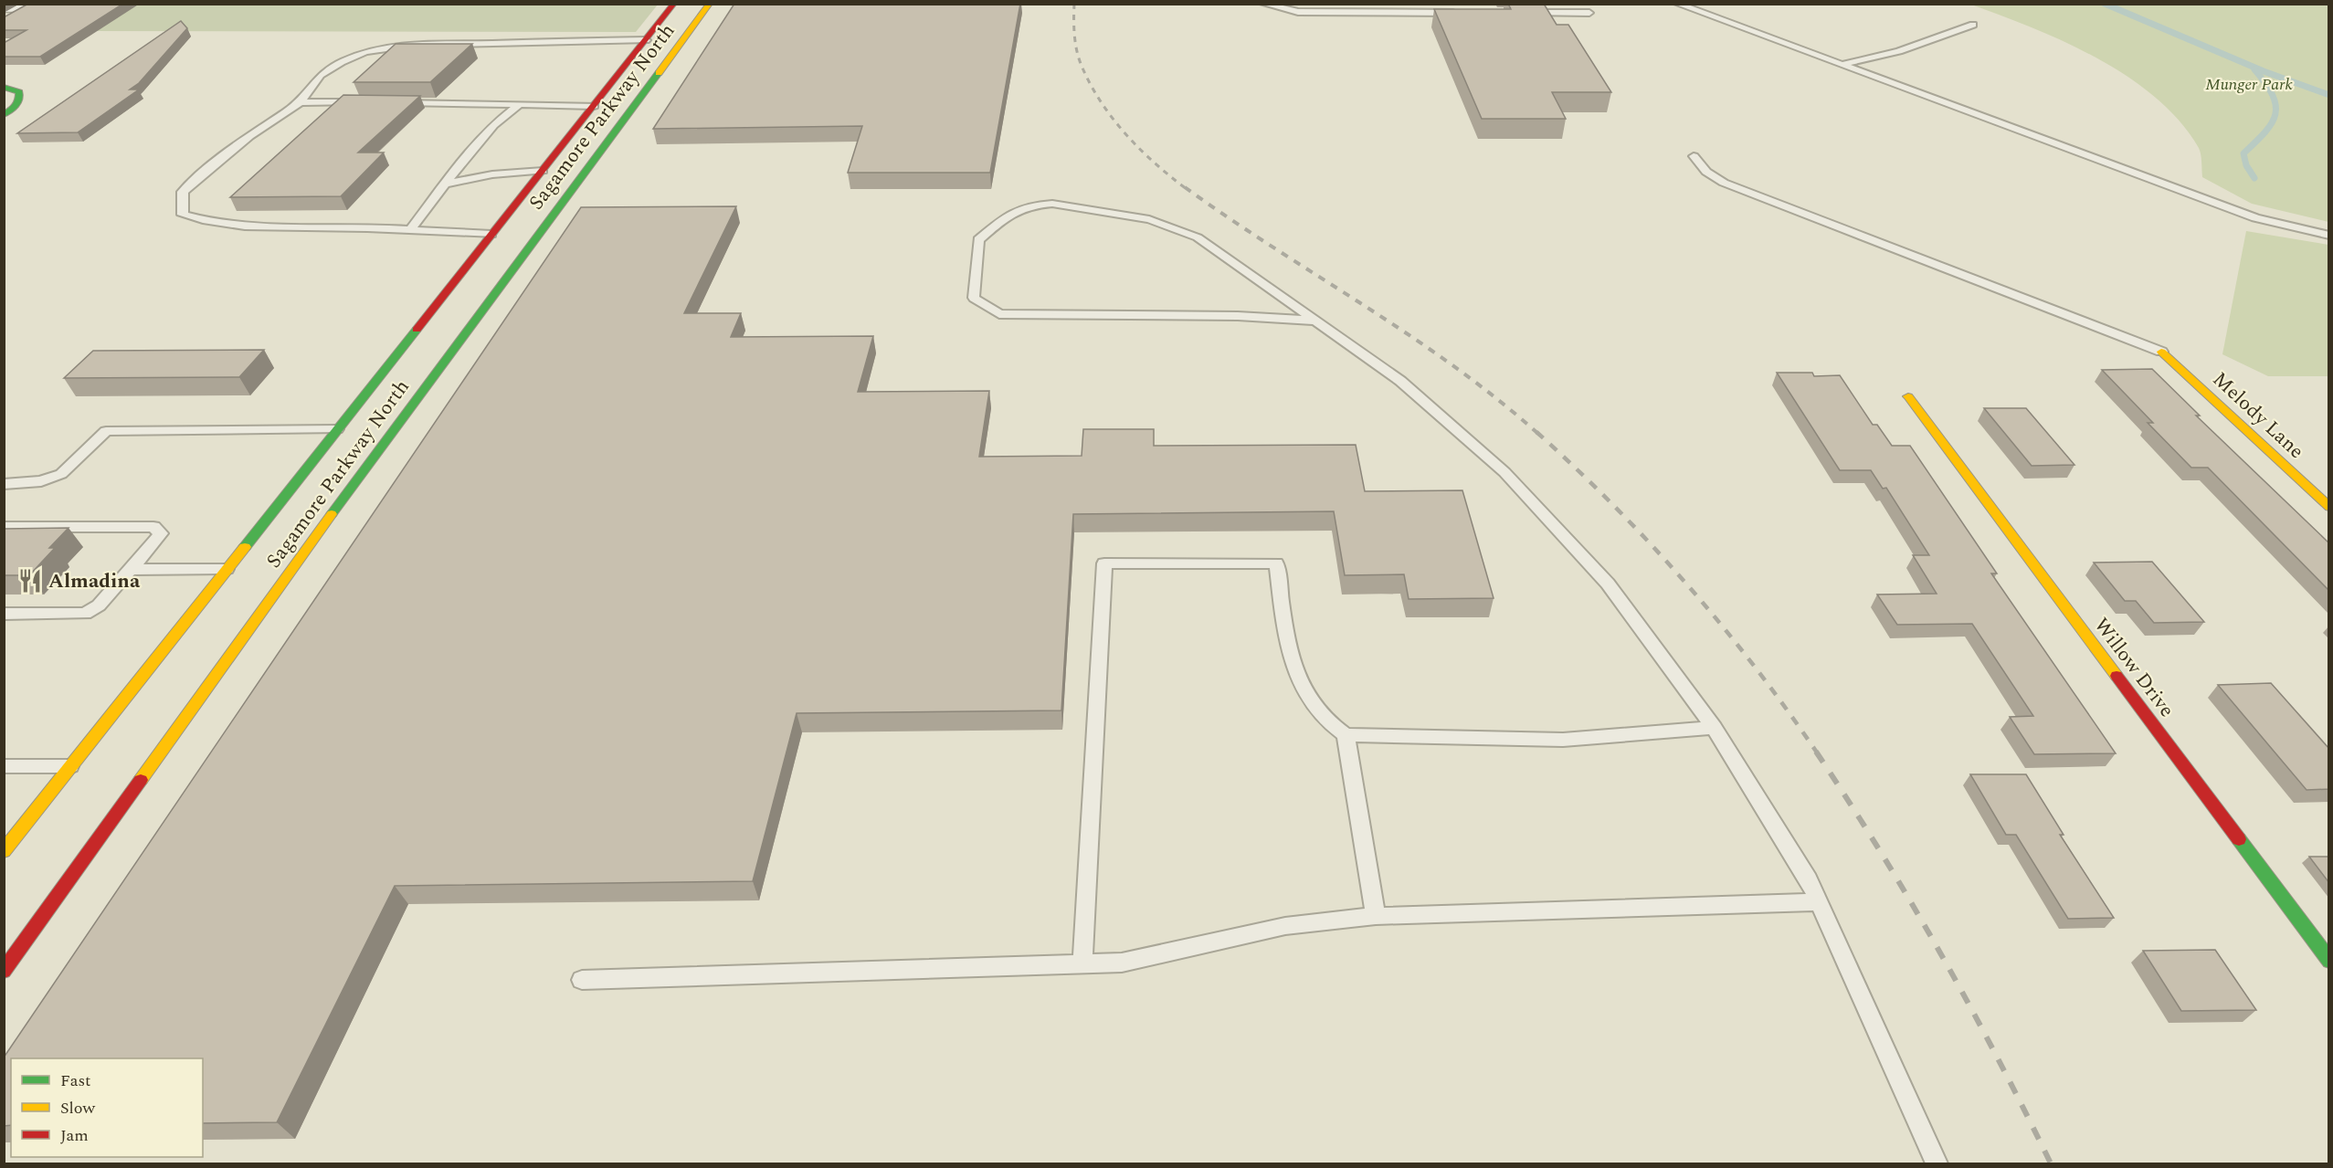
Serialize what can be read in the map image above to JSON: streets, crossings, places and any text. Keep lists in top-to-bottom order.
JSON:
{
  "streets": {
    "main road": ["Sagamore Parkway North", "Melody Lane", "Willow Drive"]
  },
  "parks": ["Munger Park"],
  "places": {
    "restaurant": ["Almadina"]
  },
  "legend": ["Fast", "Slow", "Jam"]
}
